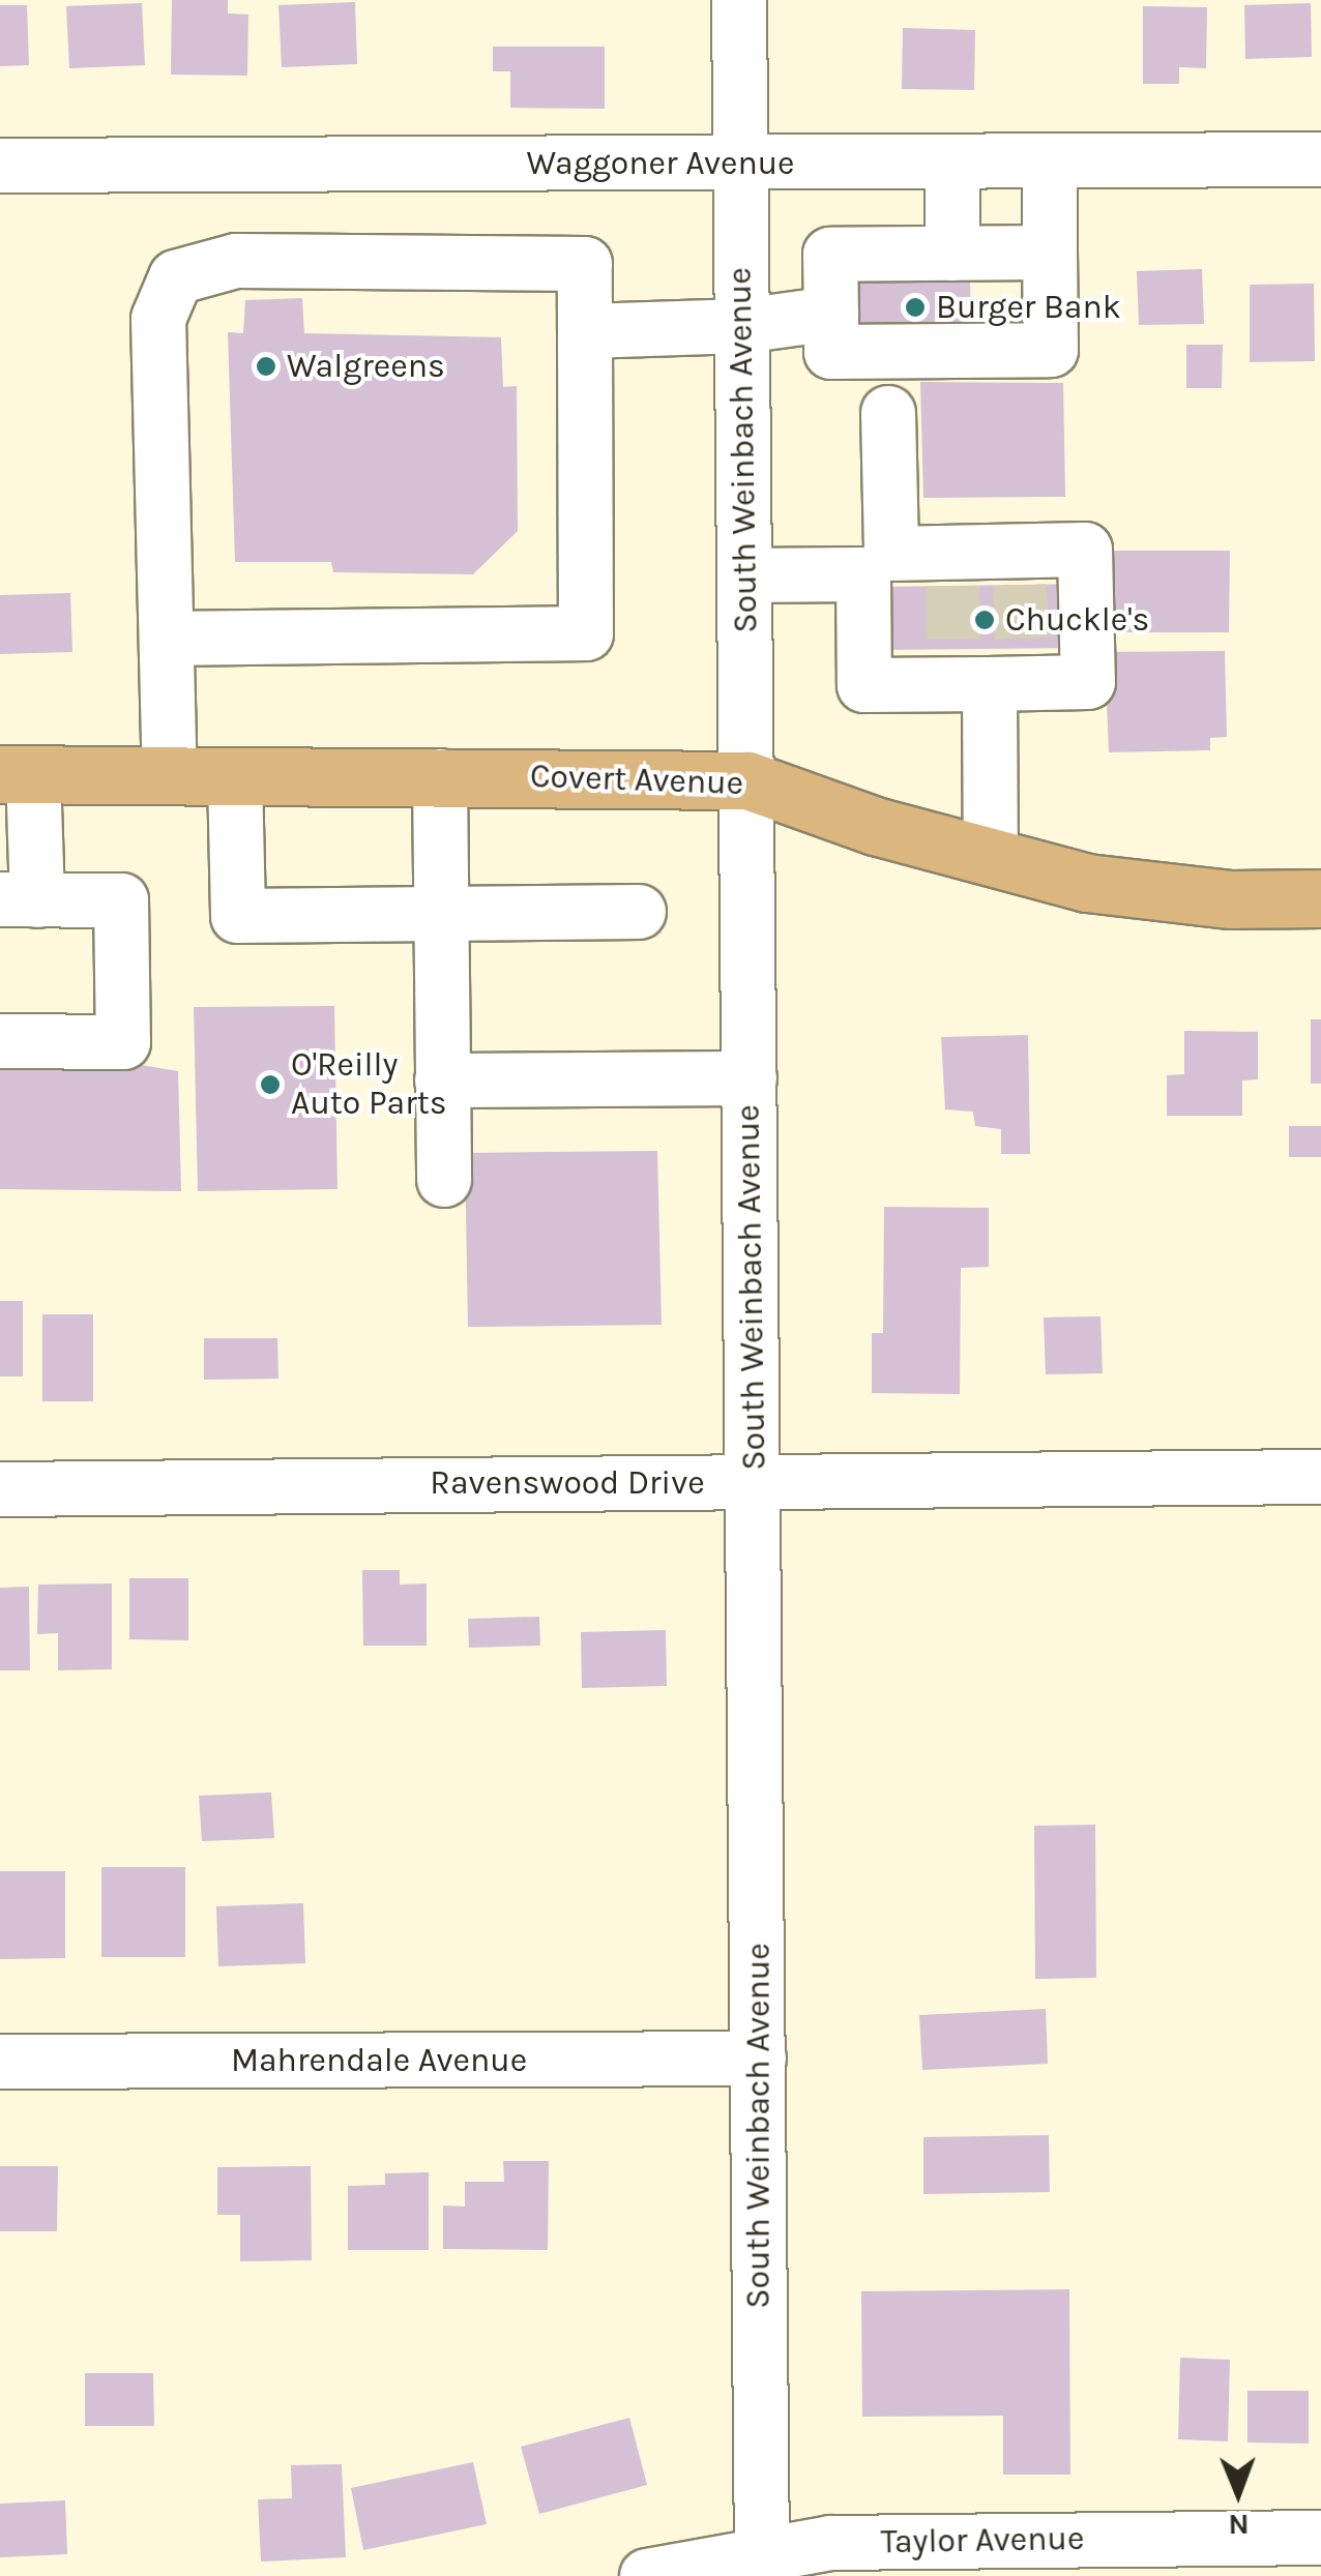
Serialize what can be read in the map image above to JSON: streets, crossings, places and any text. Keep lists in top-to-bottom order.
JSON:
{
  "streets": {
    "main road": ["Covert Avenue"],
    "street": [
      "Waggoner Avenue",
      "South Weinbach Avenue",
      "Ravenswood Drive",
      "Mahrendale Avenue",
      "Taylor Avenue"
    ]
  },
  "crossings": [
    ["Waggoner Avenue", "South Weinbach Avenue"],
    ["South Weinbach Avenue", "Covert Avenue"],
    ["South Weinbach Avenue", "Ravenswood Drive"],
    ["South Weinbach Avenue", "Mahrendale Avenue"],
    ["South Weinbach Avenue", "Taylor Avenue"]
  ],
  "places": [
    "Burger Bank",
    "Walgreens",
    "Chuckle's",
    "O'Reilly Auto Parts"
  ],
  "north": "bottom"
}
